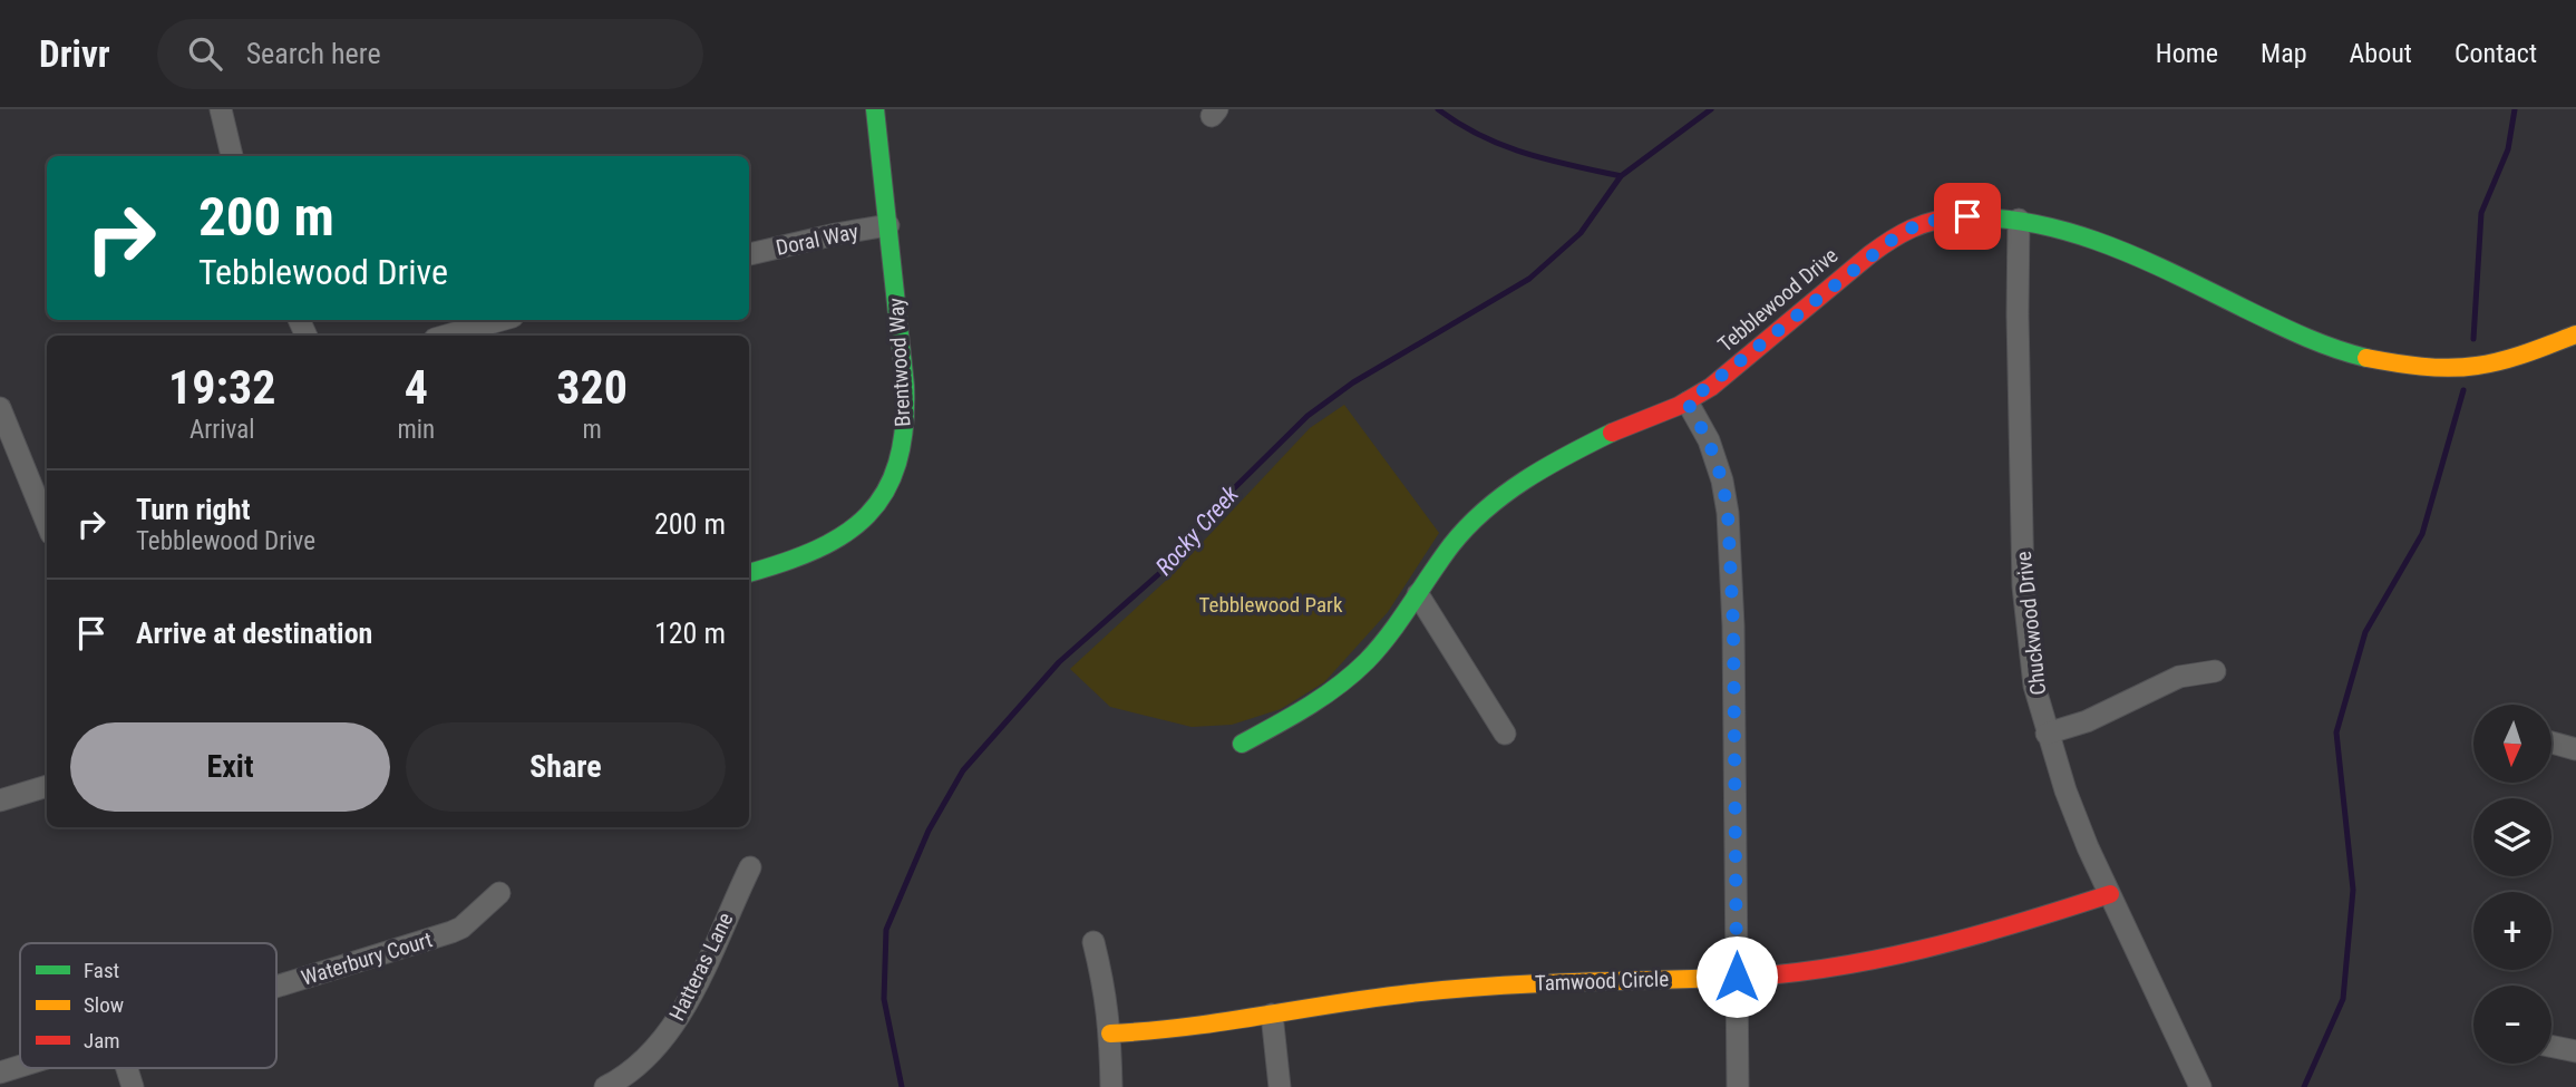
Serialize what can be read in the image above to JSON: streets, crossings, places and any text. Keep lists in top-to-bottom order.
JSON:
{
  "streets": {
    "street": [
      "Doral Way",
      "Tebblewood Drive",
      "Brentwood Way",
      "Chuckwood Drive",
      "Waterbury Court",
      "Hatteras Lane",
      "Tamwood Circle"
    ]
  },
  "crossings": [
    ["Doral Way", "Brentwood Way"],
    ["Tebblewood Drive", "Chuckwood Drive"],
    ["Chuckwood Drive", "Tamwood Circle"]
  ],
  "water": ["Rocky Creek"],
  "parks": ["Tebblewood Park"],
  "legend": ["Fast", "Slow", "Jam"],
  "north": "bottom",
  "page": {
    "header": "Drivr",
    "search": "Search here",
    "nav": [
      "Home",
      "Map",
      "About",
      "Contact"
    ],
    "turn": ["200 m", "Tebblewood Drive"],
    "eta": [
      "19:32",
      "Arrival",
      "4",
      "min",
      "320",
      "m"
    ],
    "list": [
      {
        "name": "Turn right",
        "note": "Tebblewood Drive",
        "value": "200 m"
      },
      {
        "name": "Arrive at destination",
        "value": "120 m"
      }
    ],
    "map_buttons": ["+", "−"],
    "buttons": ["Exit", "Share"]
  }
}
